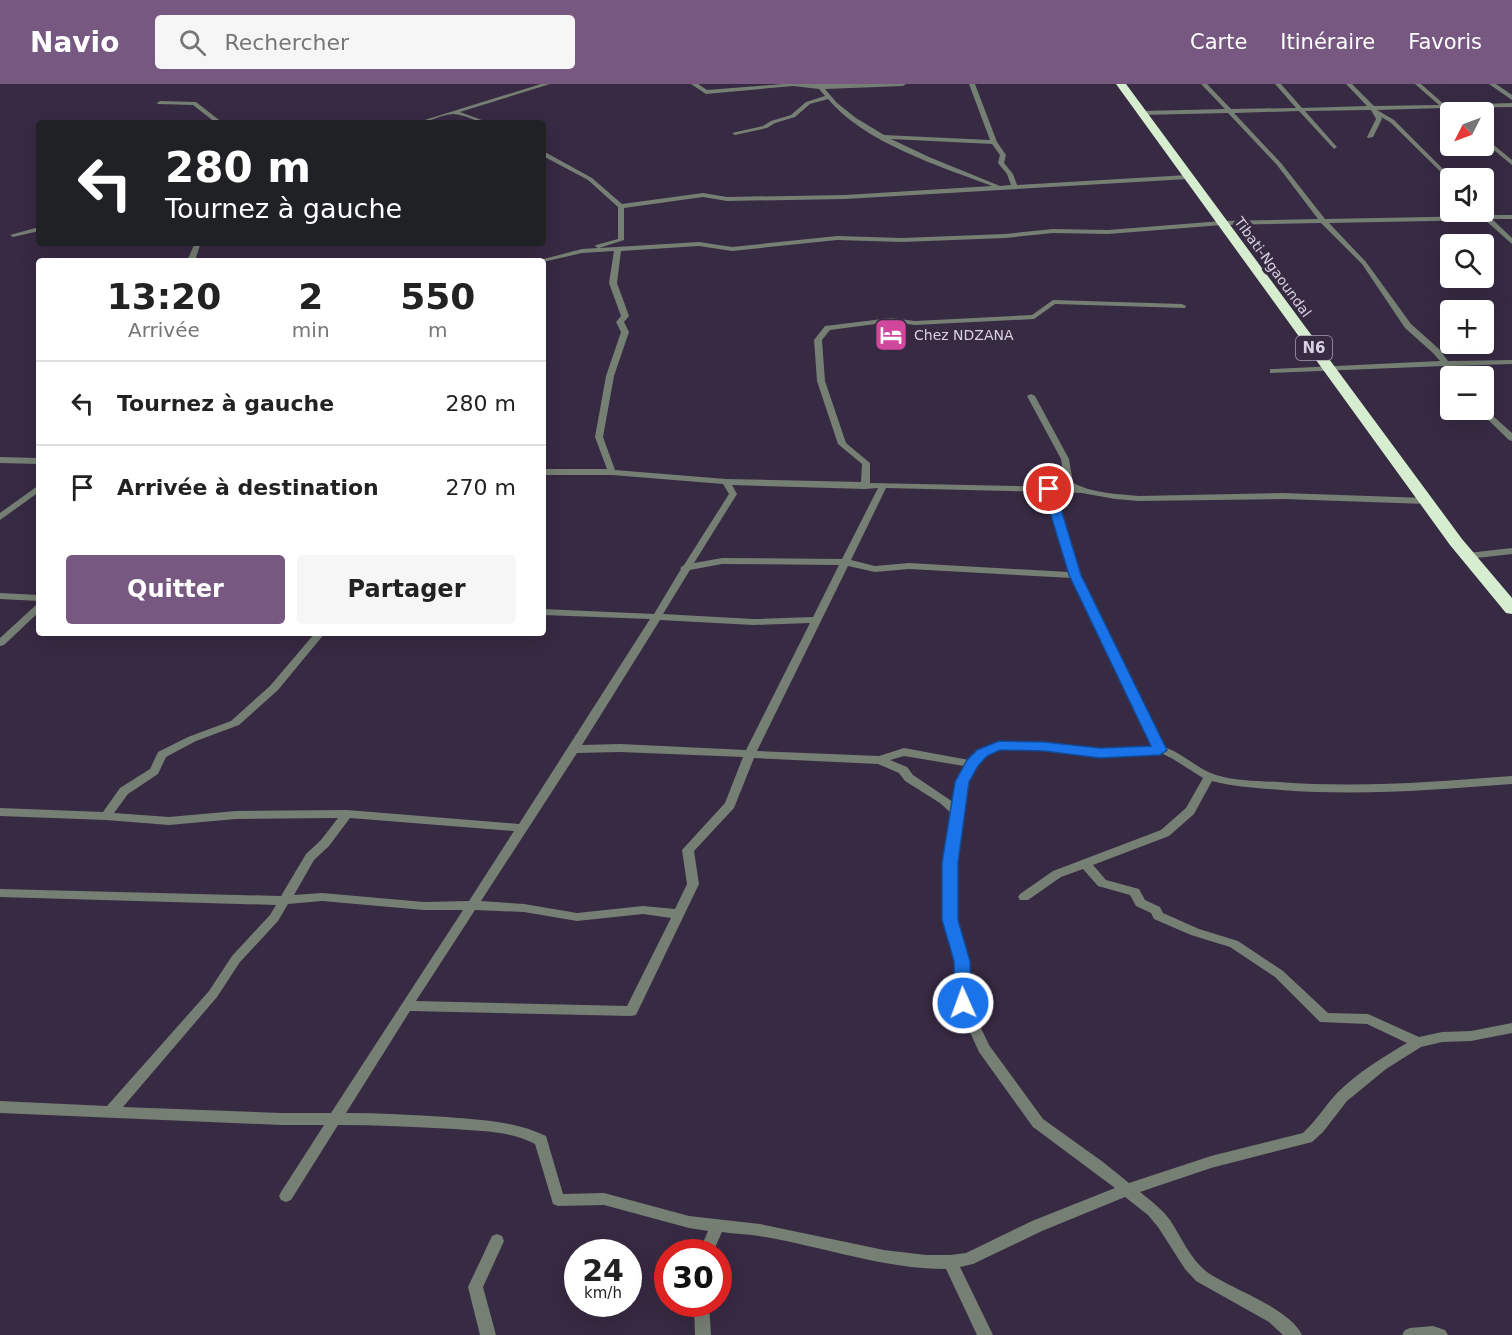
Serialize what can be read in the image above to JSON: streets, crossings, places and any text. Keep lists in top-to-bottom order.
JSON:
{
  "streets": {
    "highway": ["Tibati-Ngaoundal", "N6"]
  },
  "places": {
    "hotel": ["Chez NDZANA"]
  },
  "north": "bottom left",
  "page": {
    "header": "Navio",
    "search": "Rechercher",
    "nav": ["Carte", "Itinéraire", "Favoris"],
    "map_buttons": ["+", "−"],
    "turn": ["280 m", "Tournez à gauche"],
    "eta": [
      "13:20",
      "Arrivée",
      "2",
      "min",
      "550",
      "m"
    ],
    "list": [
      {
        "name": "Tournez à gauche",
        "value": "280 m"
      },
      {
        "name": "Arrivée à destination",
        "value": "270 m"
      }
    ],
    "buttons": ["Quitter", "Partager"],
    "speed": "24 km/h",
    "limit": "30"
  }
}
